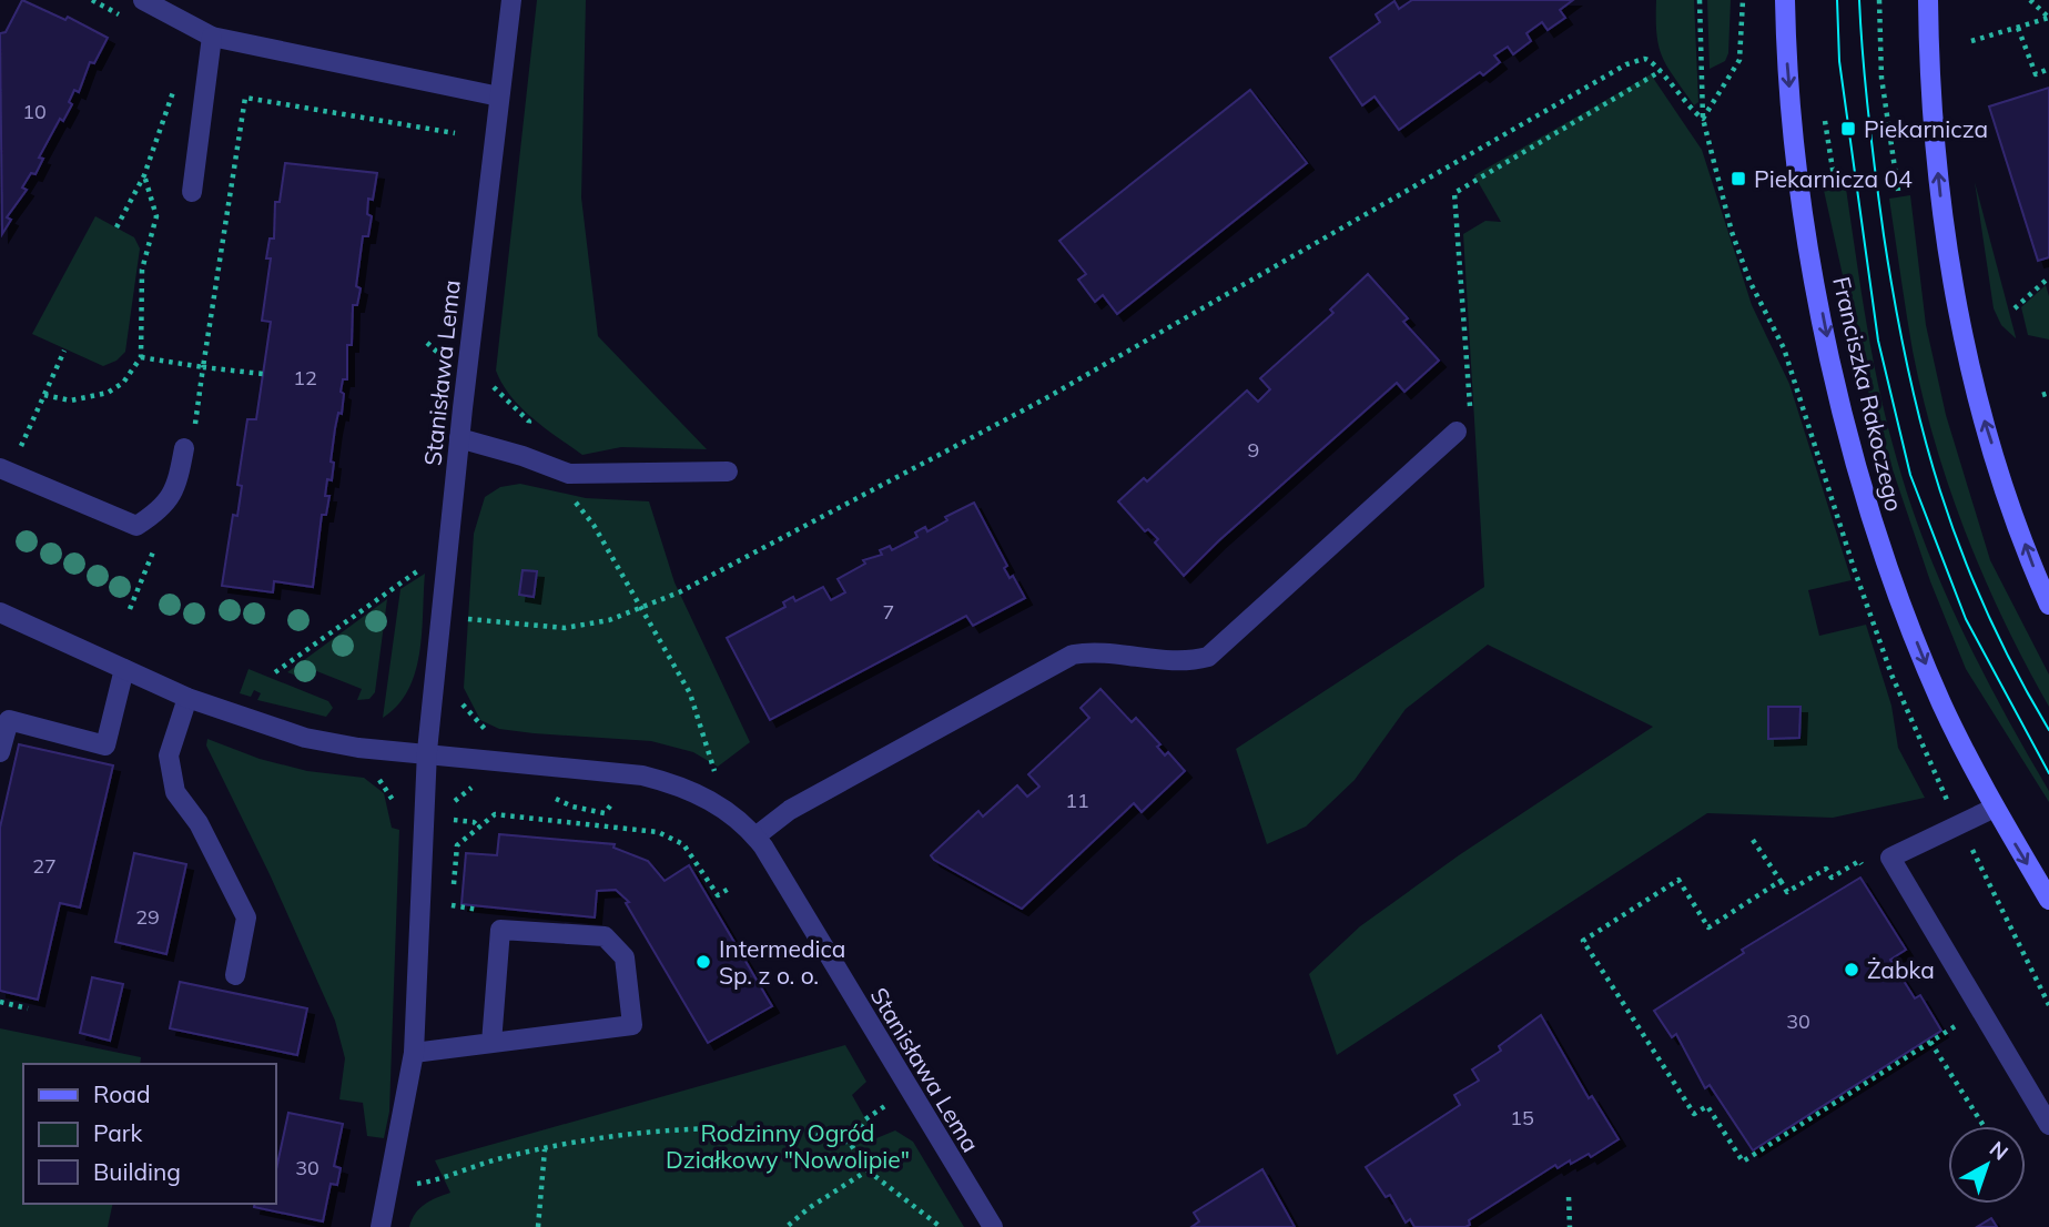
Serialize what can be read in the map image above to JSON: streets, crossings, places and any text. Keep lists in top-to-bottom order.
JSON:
{
  "streets": {
    "main road": ["Franciszka Rakoczego"],
    "street": ["Stanisława Lema"]
  },
  "parks": ["Rodzinny Ogród Działkowy \"Nowolipie\""],
  "places": {
    "transit": ["Piekarnicza", "Piekarnicza 04"],
    "other": ["Intermedica Sp. z o. o.", "Żabka"]
  },
  "house_numbers": [
    "10",
    "12",
    "9",
    "7",
    "11",
    "27",
    "29",
    "30",
    "15",
    "30"
  ],
  "legend": ["Road", "Park", "Building"],
  "north": "top right"
}
